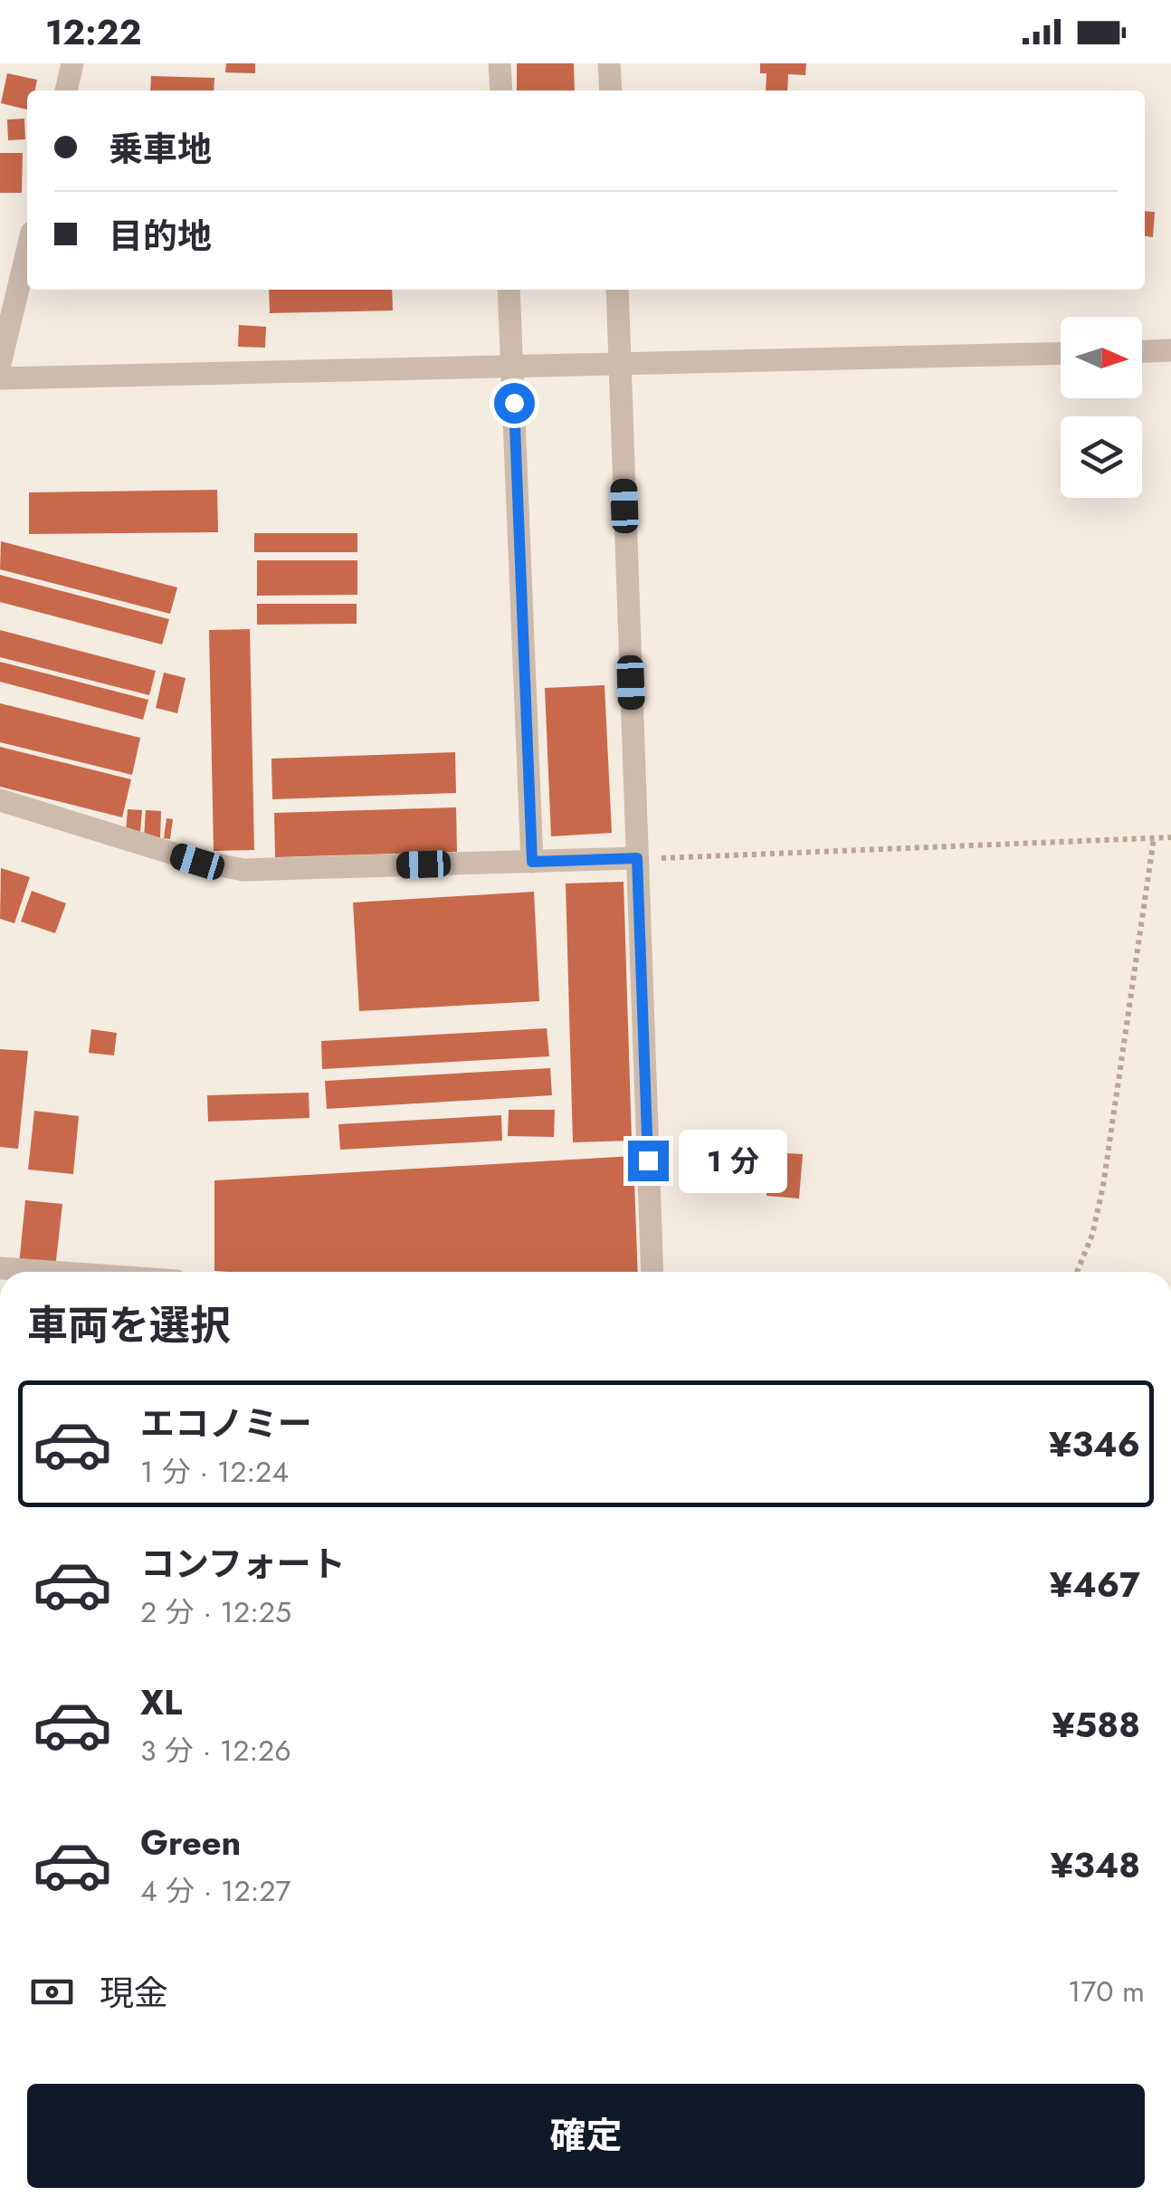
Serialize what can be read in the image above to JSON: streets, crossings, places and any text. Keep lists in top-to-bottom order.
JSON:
{
  "north": "right",
  "page": {
    "status": "12:22",
    "banner": ["乗車地", "目的地"],
    "bubble": "1 分",
    "heading": "車両を選択",
    "list": [
      {
        "name": "エコノミー",
        "note": "1 分 · 12:24",
        "value": "¥346"
      },
      {
        "name": "コンフォート",
        "note": "2 分 · 12:25",
        "value": "¥467"
      },
      {
        "name": "XL",
        "note": "3 分 · 12:26",
        "value": "¥588"
      },
      {
        "name": "Green",
        "note": "4 分 · 12:27",
        "value": "¥348"
      }
    ],
    "pay": ["現金", "170 m"],
    "buttons": "確定"
  }
}
